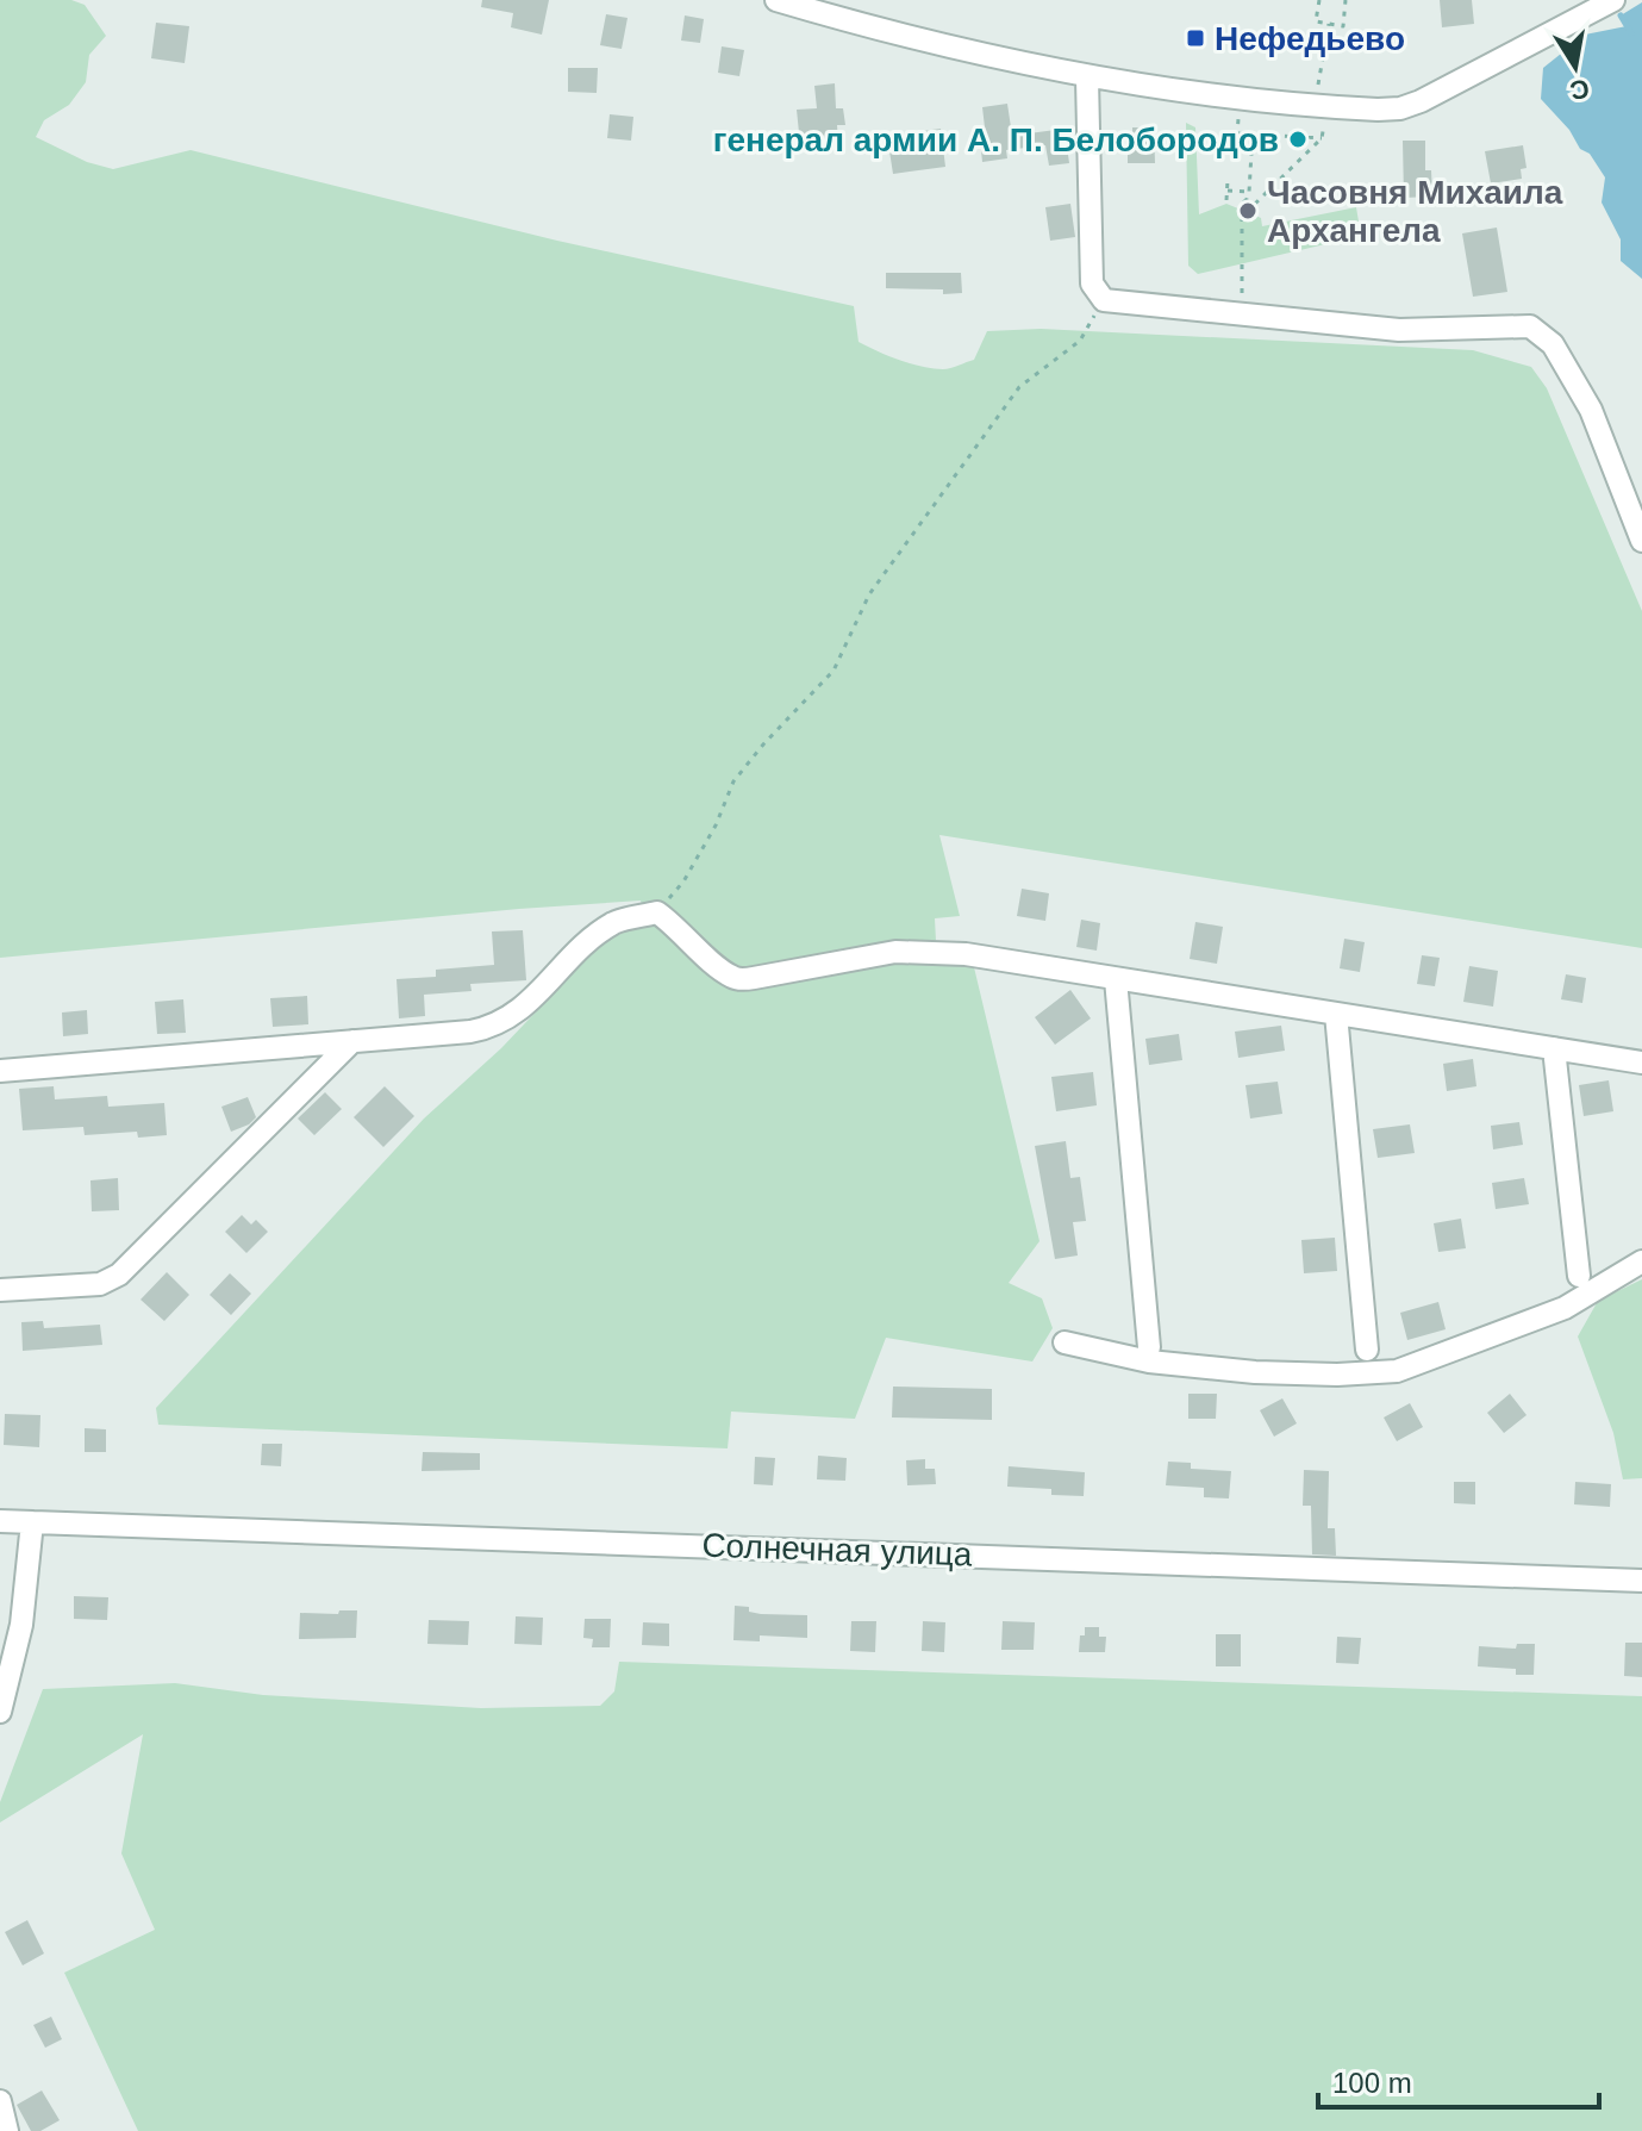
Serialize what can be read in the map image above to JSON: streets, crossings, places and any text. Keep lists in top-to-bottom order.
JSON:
{
  "streets": {
    "street": ["Солнечная улица"]
  },
  "places": {
    "transit": ["Нефедьево"],
    "other": ["генерал армии А. П. Белобородов", "Часовня Михаила Архангела"]
  },
  "scale_bar": "100 m",
  "north": "bottom"
}
